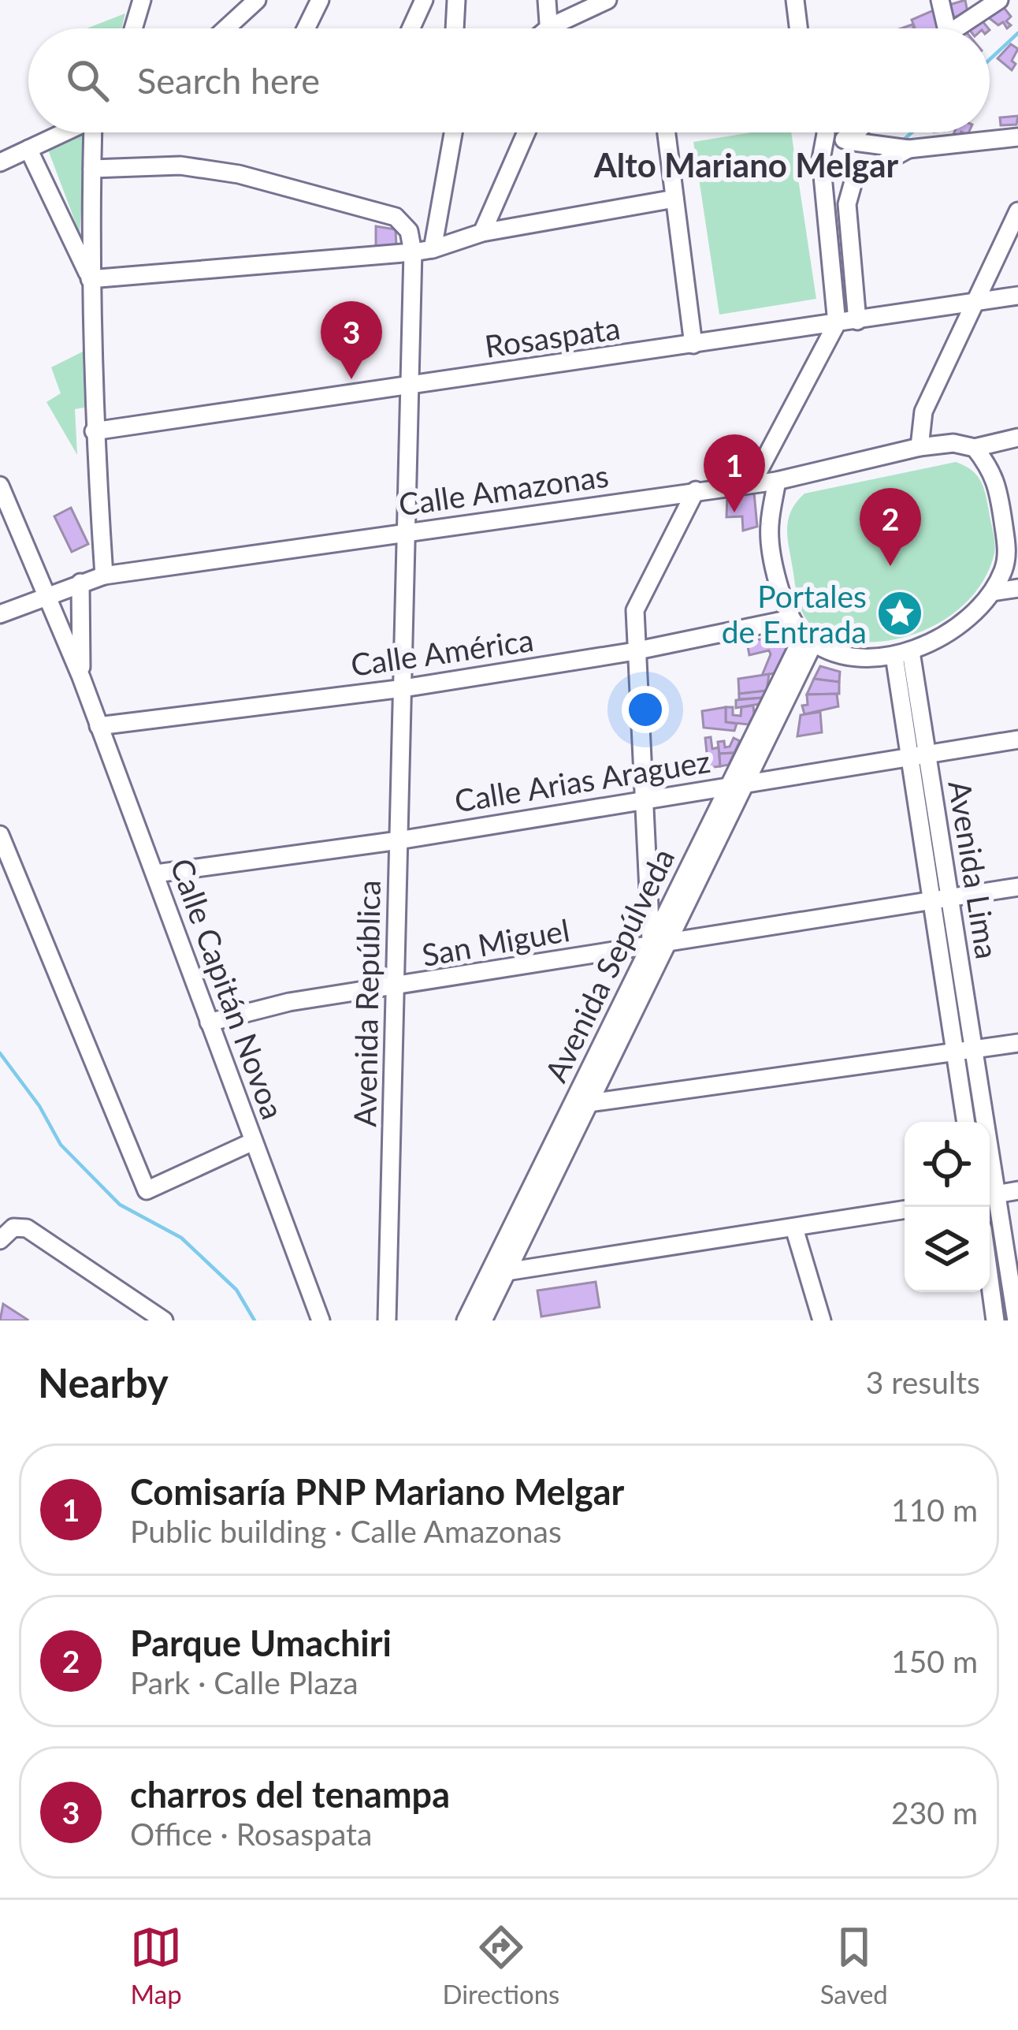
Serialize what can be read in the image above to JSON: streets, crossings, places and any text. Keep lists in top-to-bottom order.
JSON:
{
  "streets": {
    "street": [
      "Rosaspata",
      "Calle Amazonas",
      "Calle América",
      "Calle Arias Araguez",
      "Avenida Lima",
      "San Miguel",
      "Avenida Sepúlveda",
      "Calle Capitán Novoa",
      "Avenida República"
    ]
  },
  "crossings": [
    ["Rosaspata", "Avenida República"],
    ["Calle Amazonas", "Calle América"],
    ["Calle Amazonas", "Avenida Lima"],
    ["Calle Amazonas", "Avenida Sepúlveda"],
    ["Calle Amazonas", "Calle Capitán Novoa"],
    ["Calle Amazonas", "Avenida República"],
    ["Calle América", "Avenida Lima"],
    ["Calle América", "Avenida Sepúlveda"],
    ["Calle América", "Calle Capitán Novoa"],
    ["Calle América", "Avenida República"],
    ["Calle Arias Araguez", "Avenida Lima"],
    ["Calle Arias Araguez", "Avenida Sepúlveda"],
    ["Calle Arias Araguez", "Calle Capitán Novoa"],
    ["Calle Arias Araguez", "Avenida República"],
    ["Avenida Lima", "San Miguel"],
    ["Avenida Lima", "Avenida Sepúlveda"],
    ["San Miguel", "Avenida Sepúlveda"],
    ["San Miguel", "Calle Capitán Novoa"],
    ["San Miguel", "Avenida República"]
  ],
  "districts": ["Alto Mariano Melgar"],
  "places": {
    "place": ["Portales de Entrada"]
  },
  "page": {
    "search": "Search here",
    "pins": ["3", "1", "2"],
    "heading": ["Nearby", "3 results"],
    "list": [
      {
        "mark": "1",
        "name": "Comisaría PNP Mariano Melgar",
        "note": "Public building · Calle Amazonas",
        "value": "110 m"
      },
      {
        "mark": "2",
        "name": "Parque Umachiri",
        "note": "Park · Calle Plaza",
        "value": "150 m"
      },
      {
        "mark": "3",
        "name": "charros del tenampa",
        "note": "Office · Rosaspata",
        "value": "230 m"
      }
    ],
    "nav": ["Map", "Directions", "Saved"]
  }
}
